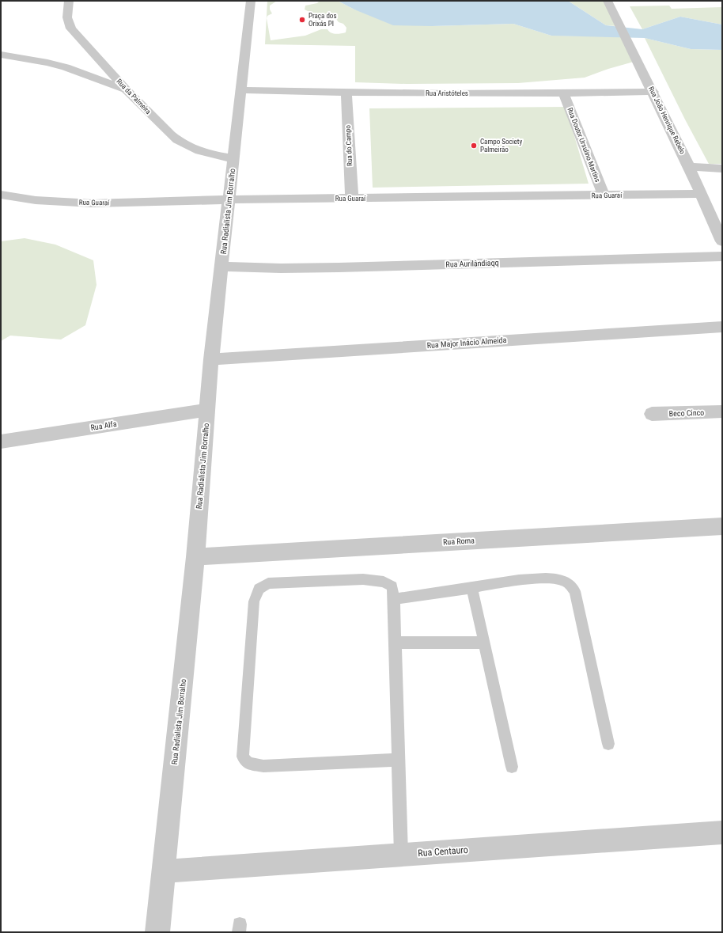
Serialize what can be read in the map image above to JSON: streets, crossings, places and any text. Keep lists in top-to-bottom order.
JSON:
{
  "streets": {
    "street": [
      "Rua Aristóteles",
      "Rua da Palmeira",
      "Rua João Henrique Rebelo",
      "Rua Doutor Ursulino Martins",
      "Rua do Campo",
      "Rua Guaraí",
      "Rua Radialista Jim Borralho",
      "Rua Aurilândiaqq",
      "Rua Major Inácio Almeida",
      "Beco Cinco",
      "Rua Alfa",
      "Rua Roma",
      "Rua Centauro"
    ]
  },
  "crossings": [
    ["Rua Aristóteles", "Rua João Henrique Rebelo"],
    ["Rua Aristóteles", "Rua Doutor Ursulino Martins"],
    ["Rua Aristóteles", "Rua do Campo"],
    ["Rua Aristóteles", "Rua Radialista Jim Borralho"],
    ["Rua da Palmeira", "Rua Radialista Jim Borralho"],
    ["Rua João Henrique Rebelo", "Rua Guaraí"],
    ["Rua Doutor Ursulino Martins", "Rua Guaraí"],
    ["Rua do Campo", "Rua Guaraí"],
    ["Rua Guaraí", "Rua Radialista Jim Borralho"],
    ["Rua Radialista Jim Borralho", "Rua Aurilândiaqq"],
    ["Rua Radialista Jim Borralho", "Rua Major Inácio Almeida"],
    ["Rua Radialista Jim Borralho", "Rua Alfa"],
    ["Rua Radialista Jim Borralho", "Rua Roma"],
    ["Rua Radialista Jim Borralho", "Rua Centauro"]
  ],
  "places": ["Praça dos Orixás PI", "Campo Society Palmeirão"]
}
